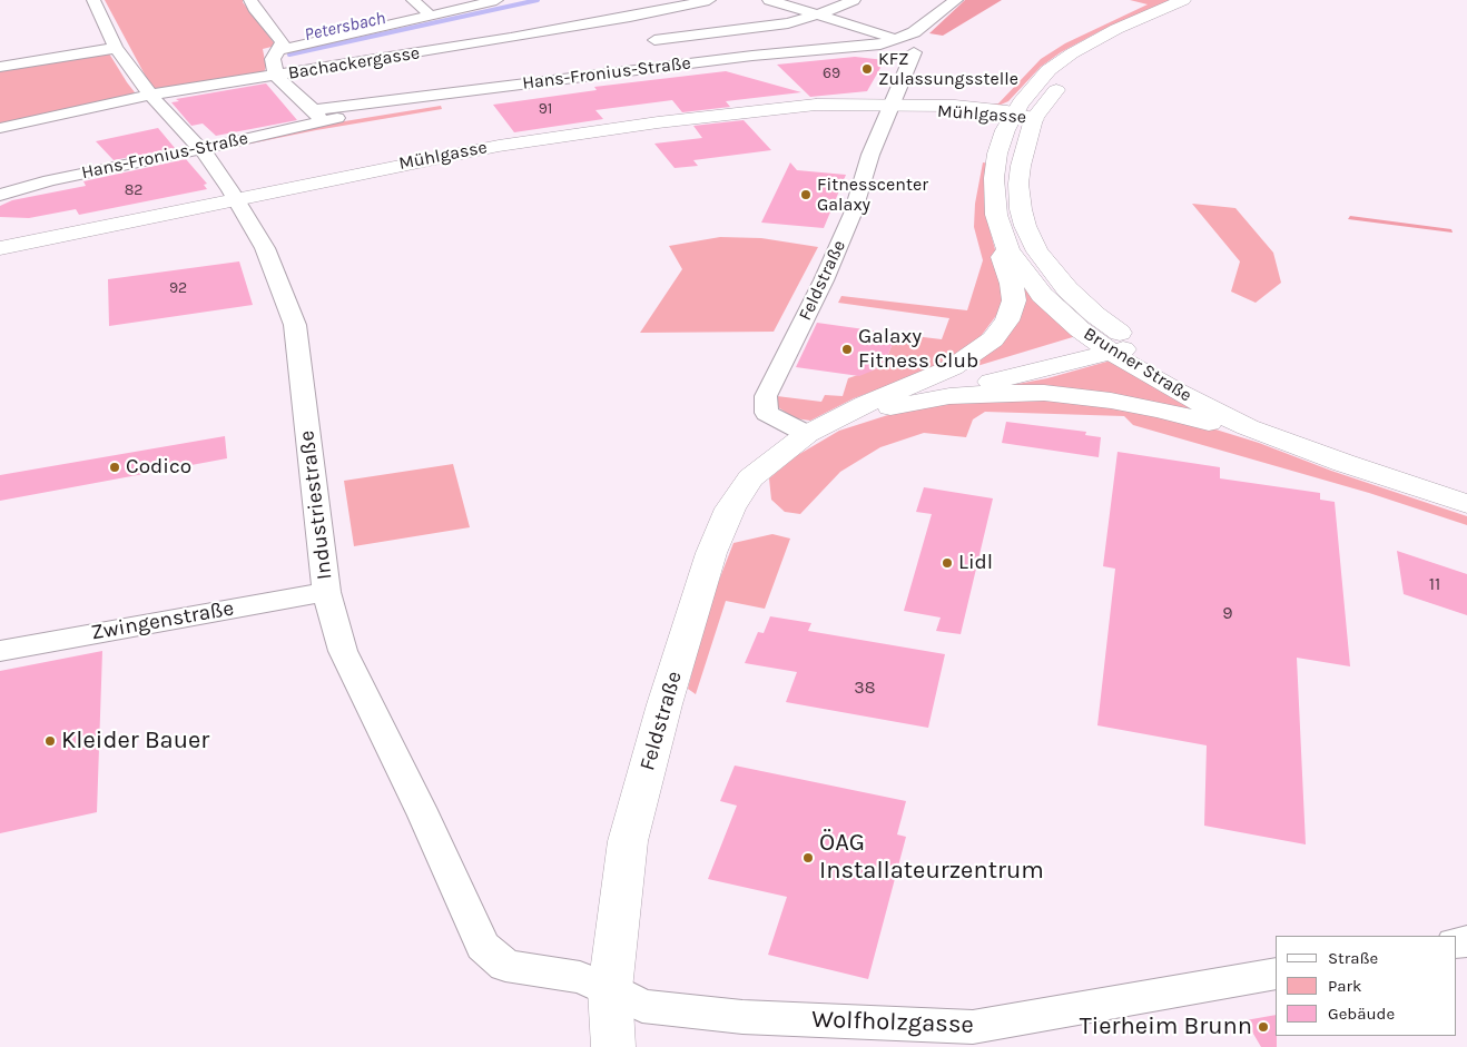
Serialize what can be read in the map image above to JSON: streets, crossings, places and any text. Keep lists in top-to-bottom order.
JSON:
{
  "streets": {
    "main road": ["Mühlgasse", "Feldstraße", "Brunner Straße"],
    "street": [
      "Bachackergasse",
      "Hans-Fronius-Straße",
      "Industriestraße",
      "Zwingenstraße",
      "Wolfholzgasse"
    ]
  },
  "crossings": [
    ["Bachackergasse", "Industriestraße"],
    ["Hans-Fronius-Straße", "Industriestraße"],
    ["Mühlgasse", "Feldstraße"],
    ["Mühlgasse", "Brunner Straße"],
    ["Mühlgasse", "Industriestraße"],
    ["Feldstraße", "Industriestraße"],
    ["Feldstraße", "Wolfholzgasse"],
    ["Industriestraße", "Zwingenstraße"],
    ["Industriestraße", "Wolfholzgasse"]
  ],
  "water": ["Petersbach"],
  "places": [
    "KFZ Zulassungsstelle",
    "Fitnesscenter Galaxy",
    "Galaxy Fitness Club",
    "Codico",
    "Lidl",
    "Kleider Bauer",
    "ÖAG Installateurzentrum",
    "Tierheim Brunn"
  ],
  "house_numbers": [
    "69",
    "91",
    "82",
    "92",
    "11",
    "9",
    "38"
  ],
  "legend": ["Straße", "Park", "Gebäude"]
}
